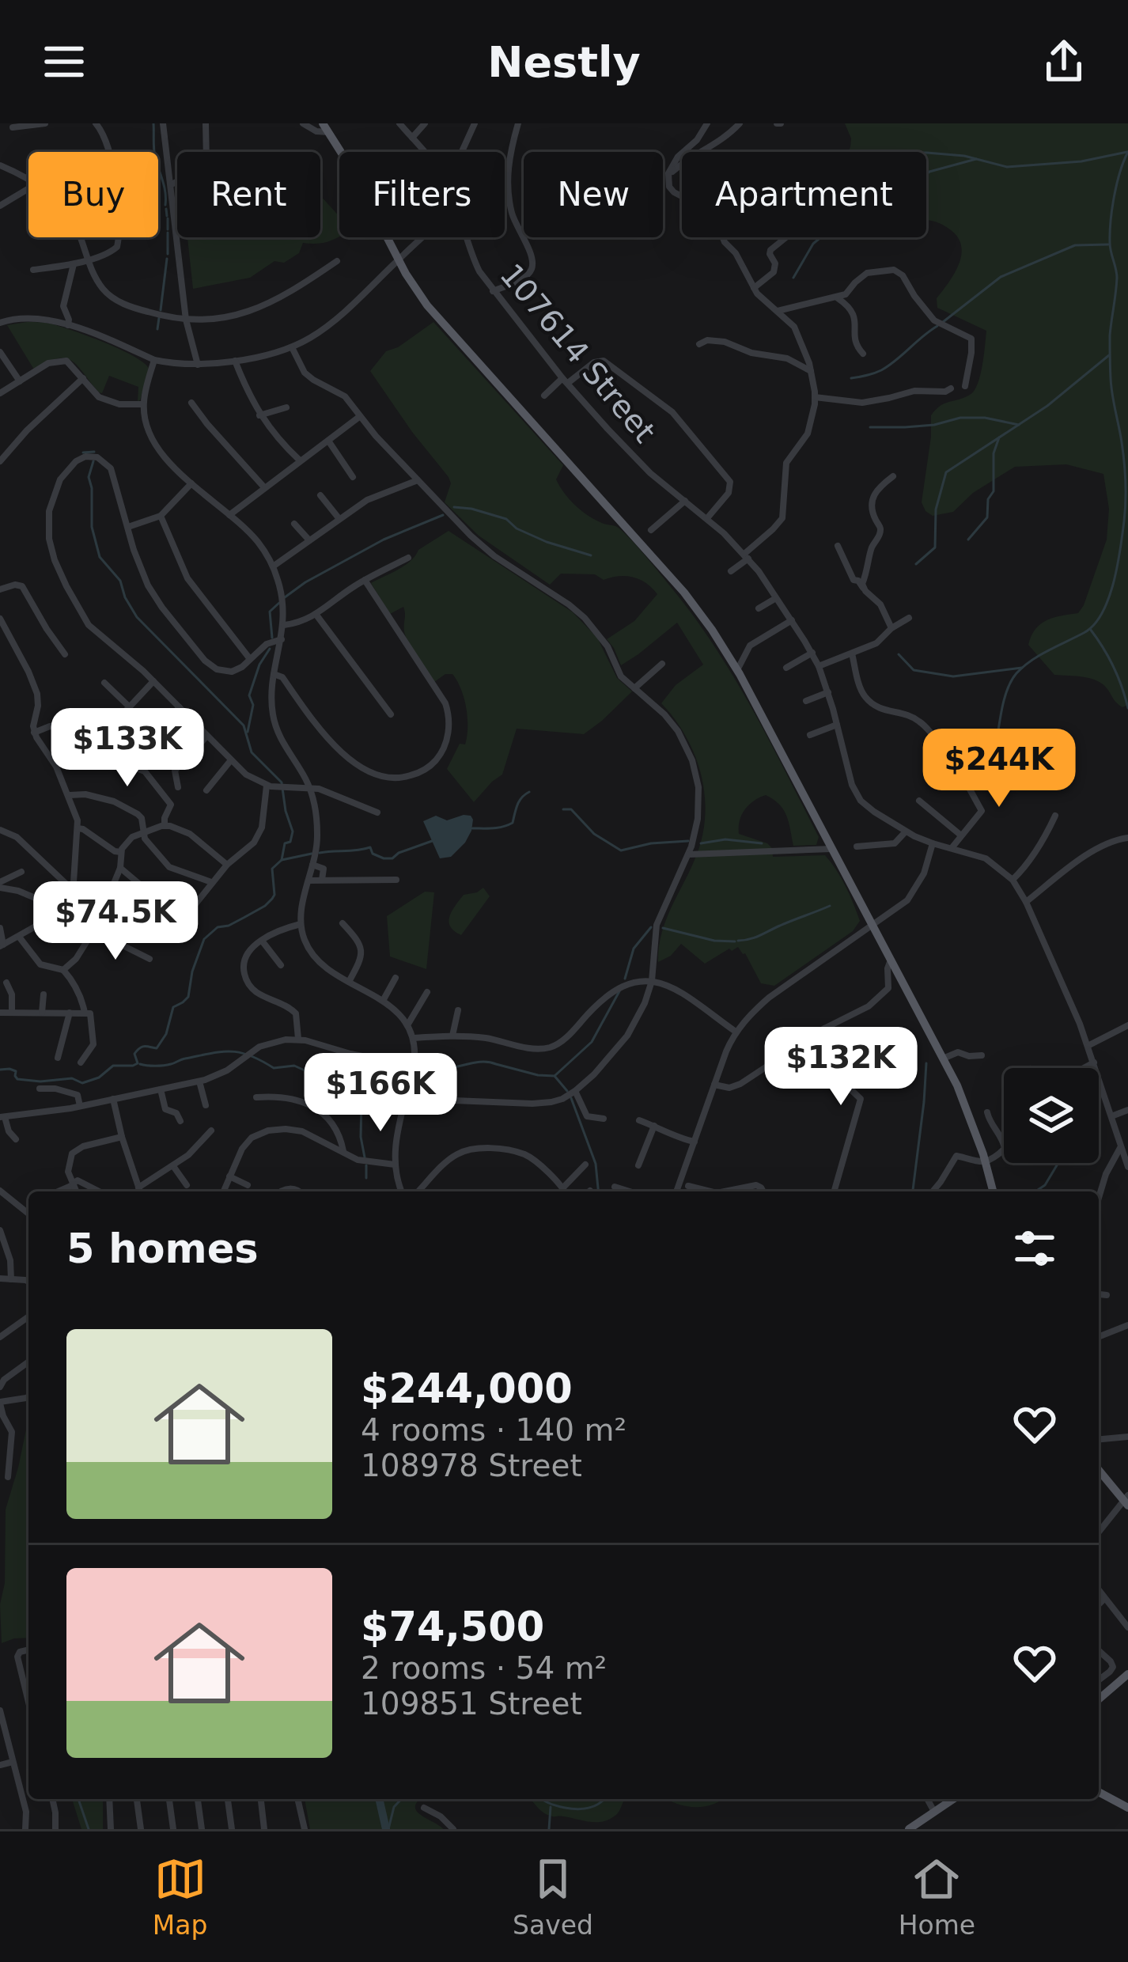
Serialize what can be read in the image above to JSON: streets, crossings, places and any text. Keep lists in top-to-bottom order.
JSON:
{
  "streets": {
    "street": ["107614 Street"]
  },
  "page": {
    "header": "Nestly",
    "chip": [
      "Buy",
      "Rent",
      "Filters",
      "New",
      "Apartment"
    ],
    "price": [
      "$133K",
      "$244K",
      "$74.5K",
      "$132K",
      "$166K"
    ],
    "heading": "5 homes",
    "list": [
      {
        "name": "$244,000",
        "note": "4 rooms · 140 m² · 108978 Street"
      },
      {
        "name": "$74,500",
        "note": "2 rooms · 54 m² · 109851 Street"
      }
    ],
    "tabs": ["Map", "Saved", "Home"]
  }
}
